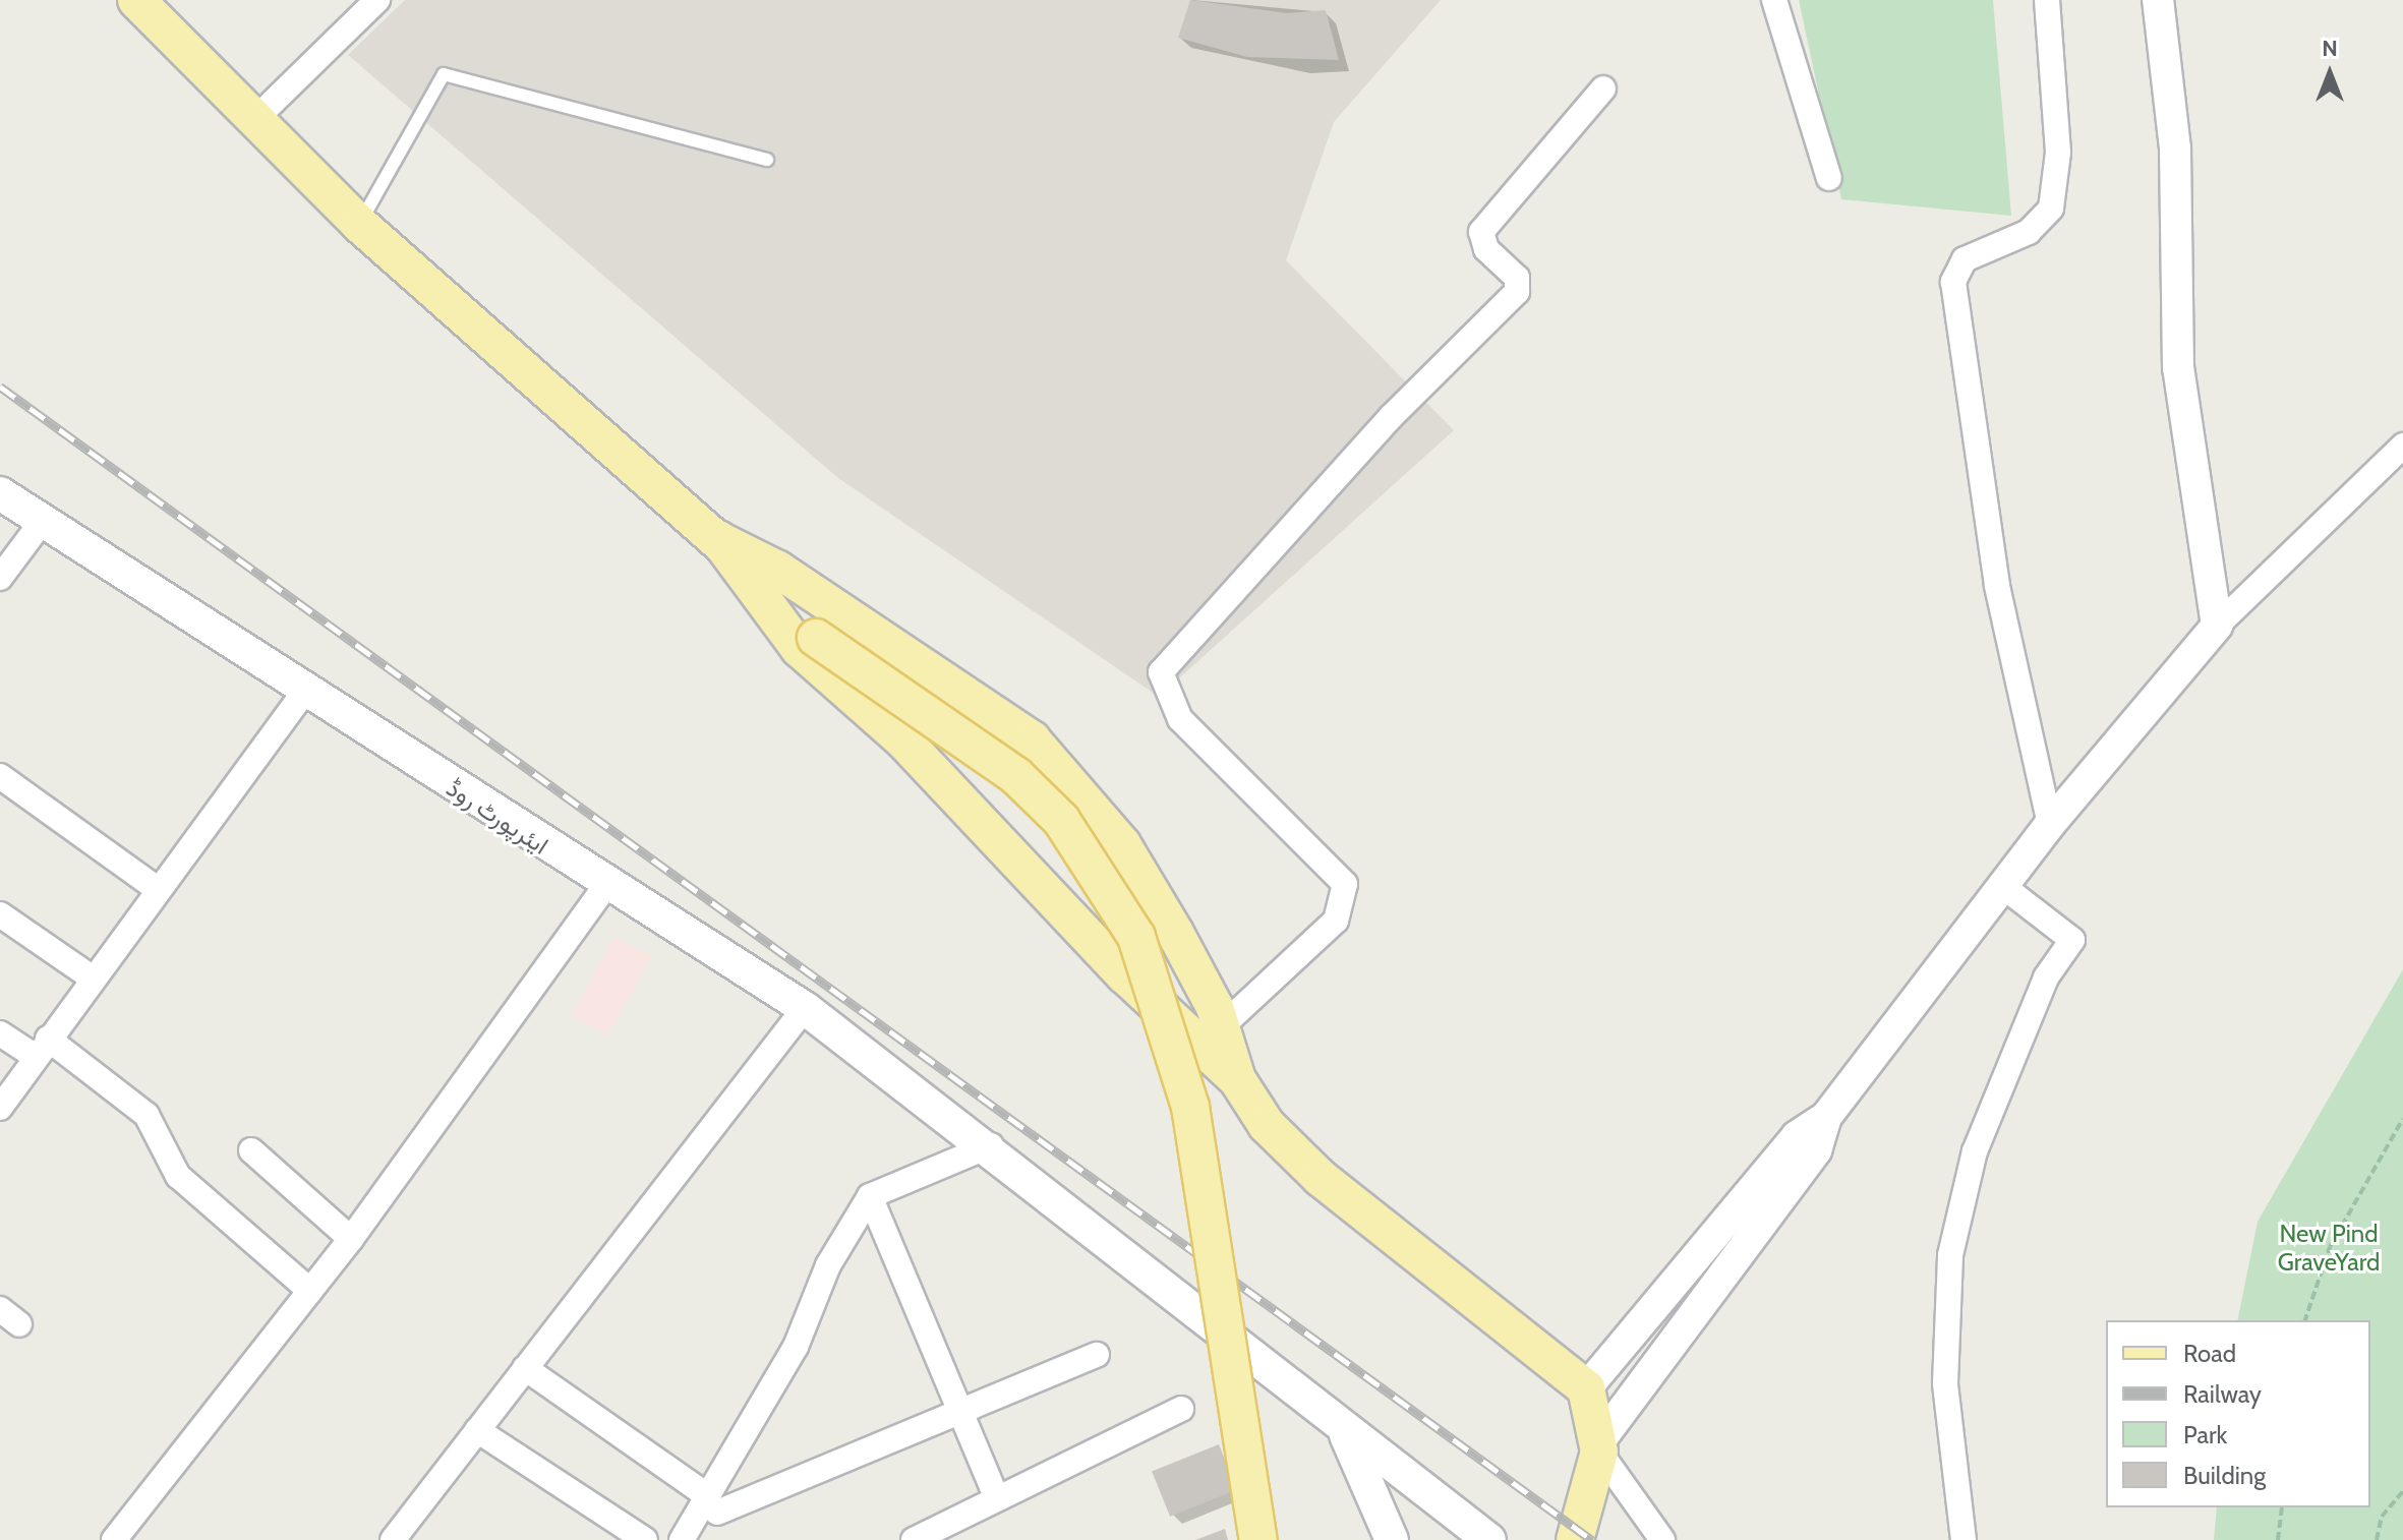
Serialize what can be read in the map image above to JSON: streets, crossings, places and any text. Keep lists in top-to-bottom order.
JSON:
{
  "streets": {
    "main road": ["ایئرپورٹ روڈ"]
  },
  "parks": ["New Pind GraveYard"],
  "legend": [
    "Road",
    "Railway",
    "Park",
    "Building"
  ],
  "north": "top"
}
